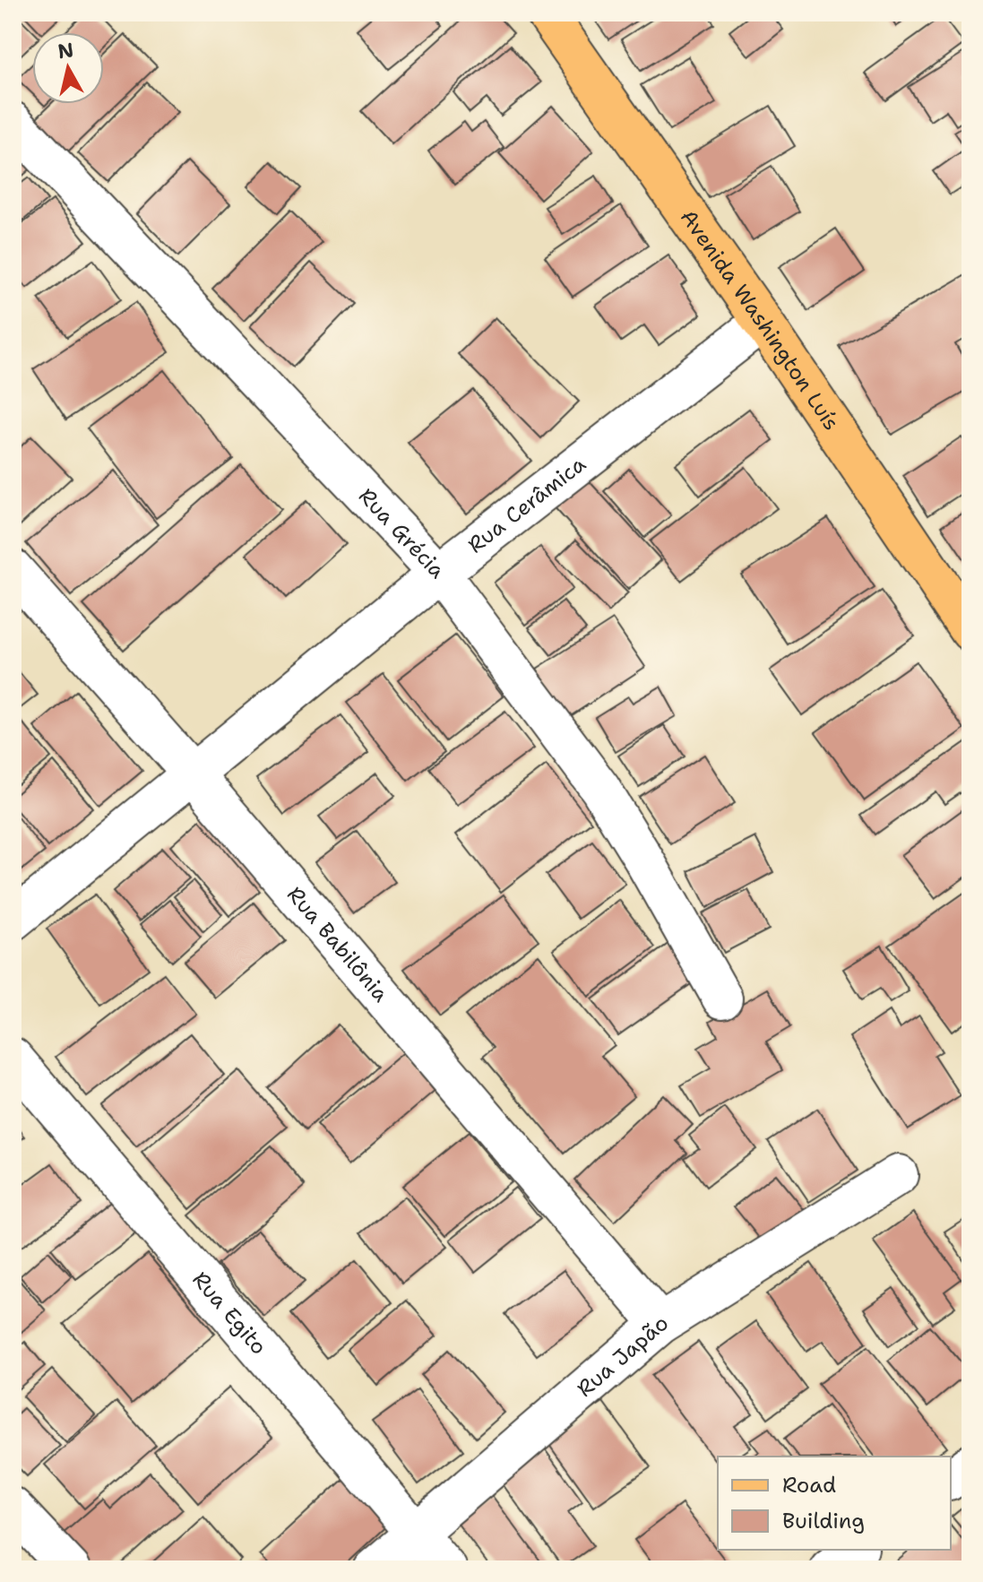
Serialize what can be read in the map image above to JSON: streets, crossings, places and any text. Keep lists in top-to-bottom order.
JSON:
{
  "streets": {
    "main road": ["Avenida Washington Luís"],
    "street": [
      "Rua Cerâmica",
      "Rua Grécia",
      "Rua Babilônia",
      "Rua Egito",
      "Rua Japão"
    ]
  },
  "crossings": [
    ["Avenida Washington Luís", "Rua Cerâmica"],
    ["Rua Cerâmica", "Rua Grécia"],
    ["Rua Cerâmica", "Rua Babilônia"],
    ["Rua Babilônia", "Rua Japão"],
    ["Rua Egito", "Rua Japão"]
  ],
  "legend": ["Road", "Building"],
  "north": "top"
}
